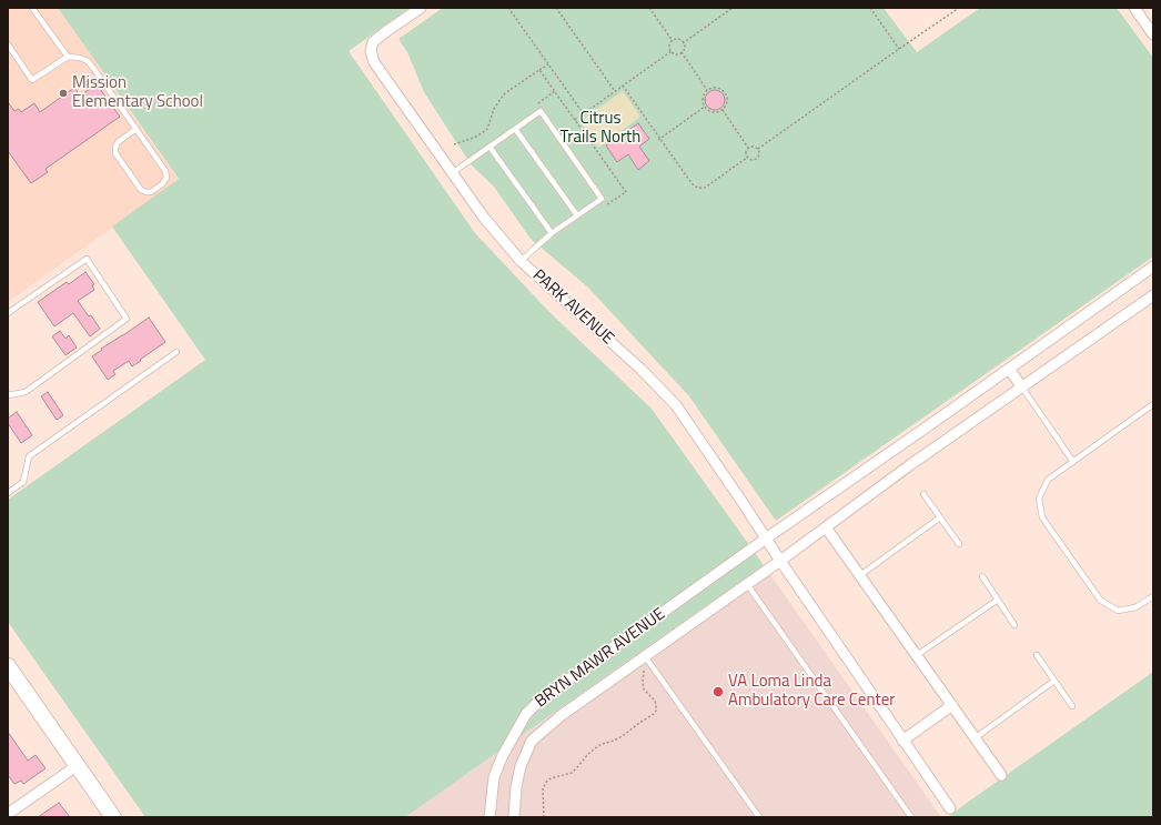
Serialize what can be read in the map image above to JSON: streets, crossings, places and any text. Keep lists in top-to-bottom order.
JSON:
{
  "streets": {
    "street": ["PARK AVENUE", "BRYN MAWR AVENUE"]
  },
  "crossings": [
    ["PARK AVENUE", "BRYN MAWR AVENUE"]
  ],
  "parks": ["Citrus Trails North"],
  "places": ["Mission Elementary School", "VA Loma Linda Ambulatory Care Center"]
}
